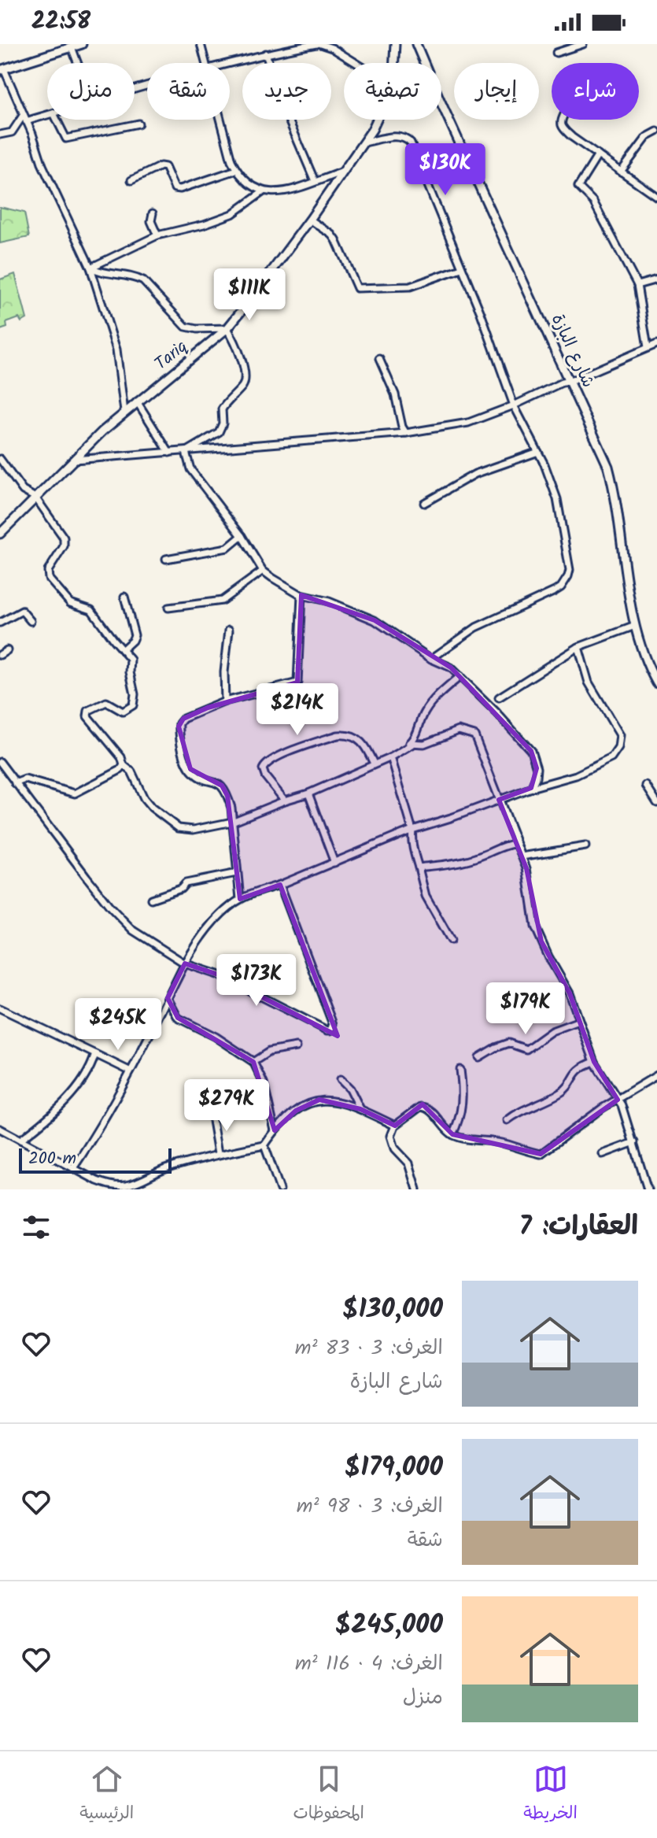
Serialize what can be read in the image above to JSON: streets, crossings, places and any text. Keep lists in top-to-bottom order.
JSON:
{
  "streets": {
    "main road": ["شارع البازة", "Tariq"]
  },
  "scale_bar": "200 m",
  "page": {
    "status": "22:58",
    "chip": [
      "شراء",
      "إيجار",
      "تصفية",
      "جديد",
      "شقة",
      "منزل"
    ],
    "price": [
      "$130K",
      "$111K",
      "$214K",
      "$173K",
      "$179K",
      "$245K",
      "$279K"
    ],
    "scale": "200 m",
    "heading": "العقارات: 7",
    "list": [
      {
        "name": "$130,000",
        "note": "الغرف: 3 · 83 m² · شارع البازة"
      },
      {
        "name": "$179,000",
        "note": "الغرف: 3 · 98 m² · شقة"
      },
      {
        "name": "$245,000",
        "note": "الغرف: 4 · 116 m² · منزل"
      }
    ],
    "tabs": ["الخريطة", "المحفوظات", "الرئيسية"]
  }
}
